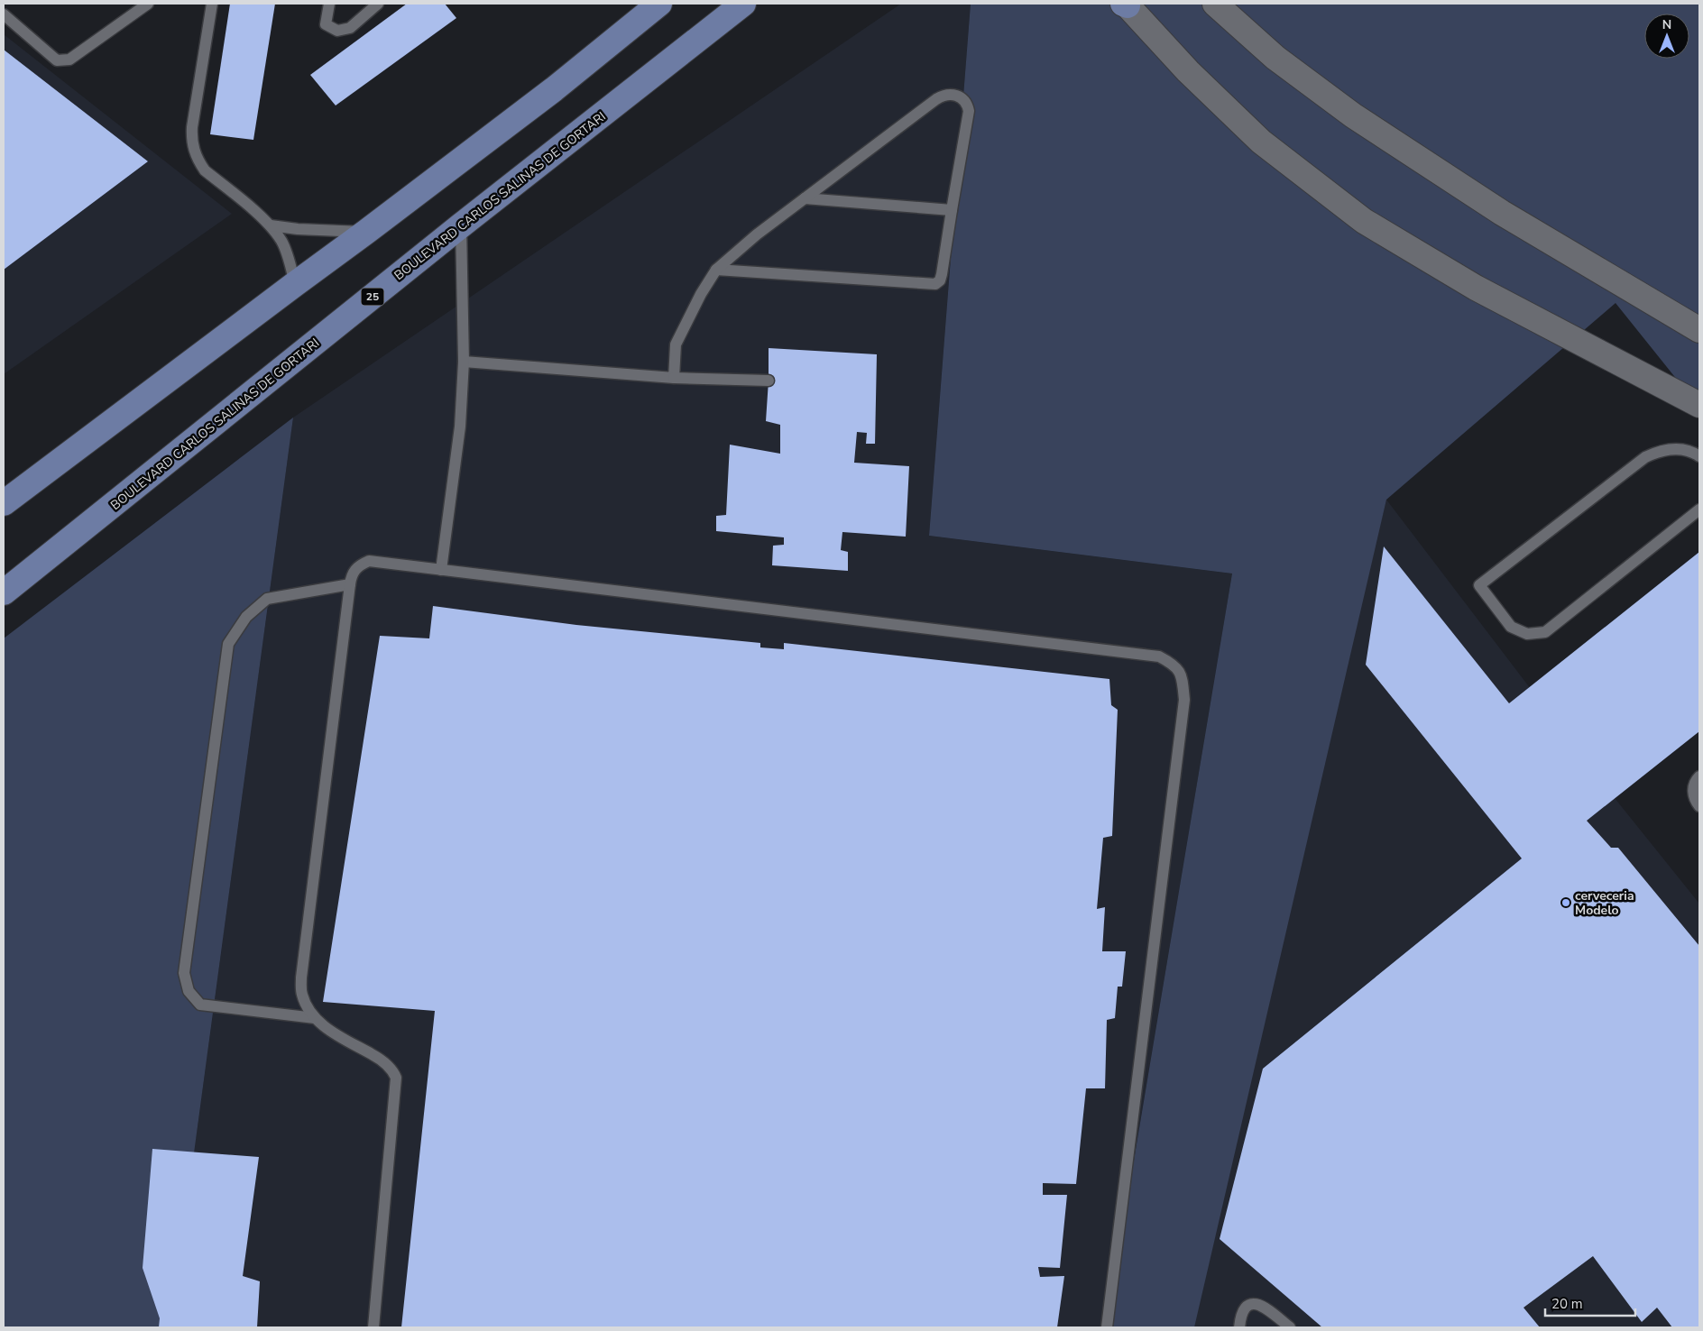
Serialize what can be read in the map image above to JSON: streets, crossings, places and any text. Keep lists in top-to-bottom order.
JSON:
{
  "streets": {
    "main road": ["BOULEVARD CARLOS SALINAS DE GORTARI", "25"]
  },
  "places": ["cerveceria Modelo"],
  "scale_bar": "20 m",
  "north": "top"
}
